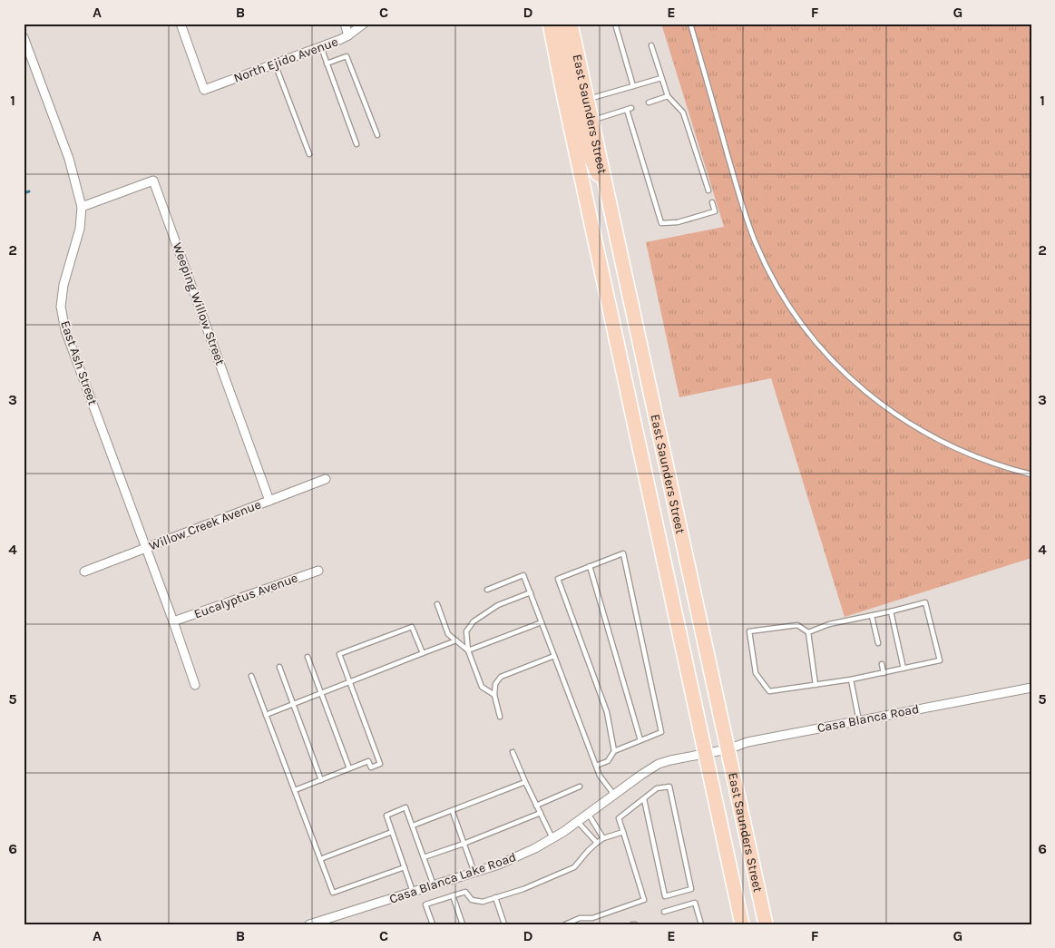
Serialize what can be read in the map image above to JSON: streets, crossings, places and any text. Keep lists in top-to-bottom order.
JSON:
{
  "streets": {
    "main road": ["East Saunders Street"],
    "street": [
      "North Ejido Avenue",
      "Weeping Willow Street",
      "East Ash Street",
      "Willow Creek Avenue",
      "Eucalyptus Avenue",
      "Casa Blanca Road",
      "Casa Blanca Lake Road"
    ]
  },
  "crossings": [
    ["East Saunders Street", "Casa Blanca Road"],
    ["East Saunders Street", "Casa Blanca Lake Road"],
    ["Weeping Willow Street", "East Ash Street"],
    ["Weeping Willow Street", "Willow Creek Avenue"],
    ["East Ash Street", "Willow Creek Avenue"],
    ["East Ash Street", "Eucalyptus Avenue"],
    ["Casa Blanca Road", "Casa Blanca Lake Road"]
  ],
  "grid": {
    "columns": [
      "A",
      "B",
      "C",
      "D",
      "E",
      "F",
      "G"
    ],
    "rows": [
      "1",
      "2",
      "3",
      "4",
      "5",
      "6"
    ]
  }
}
